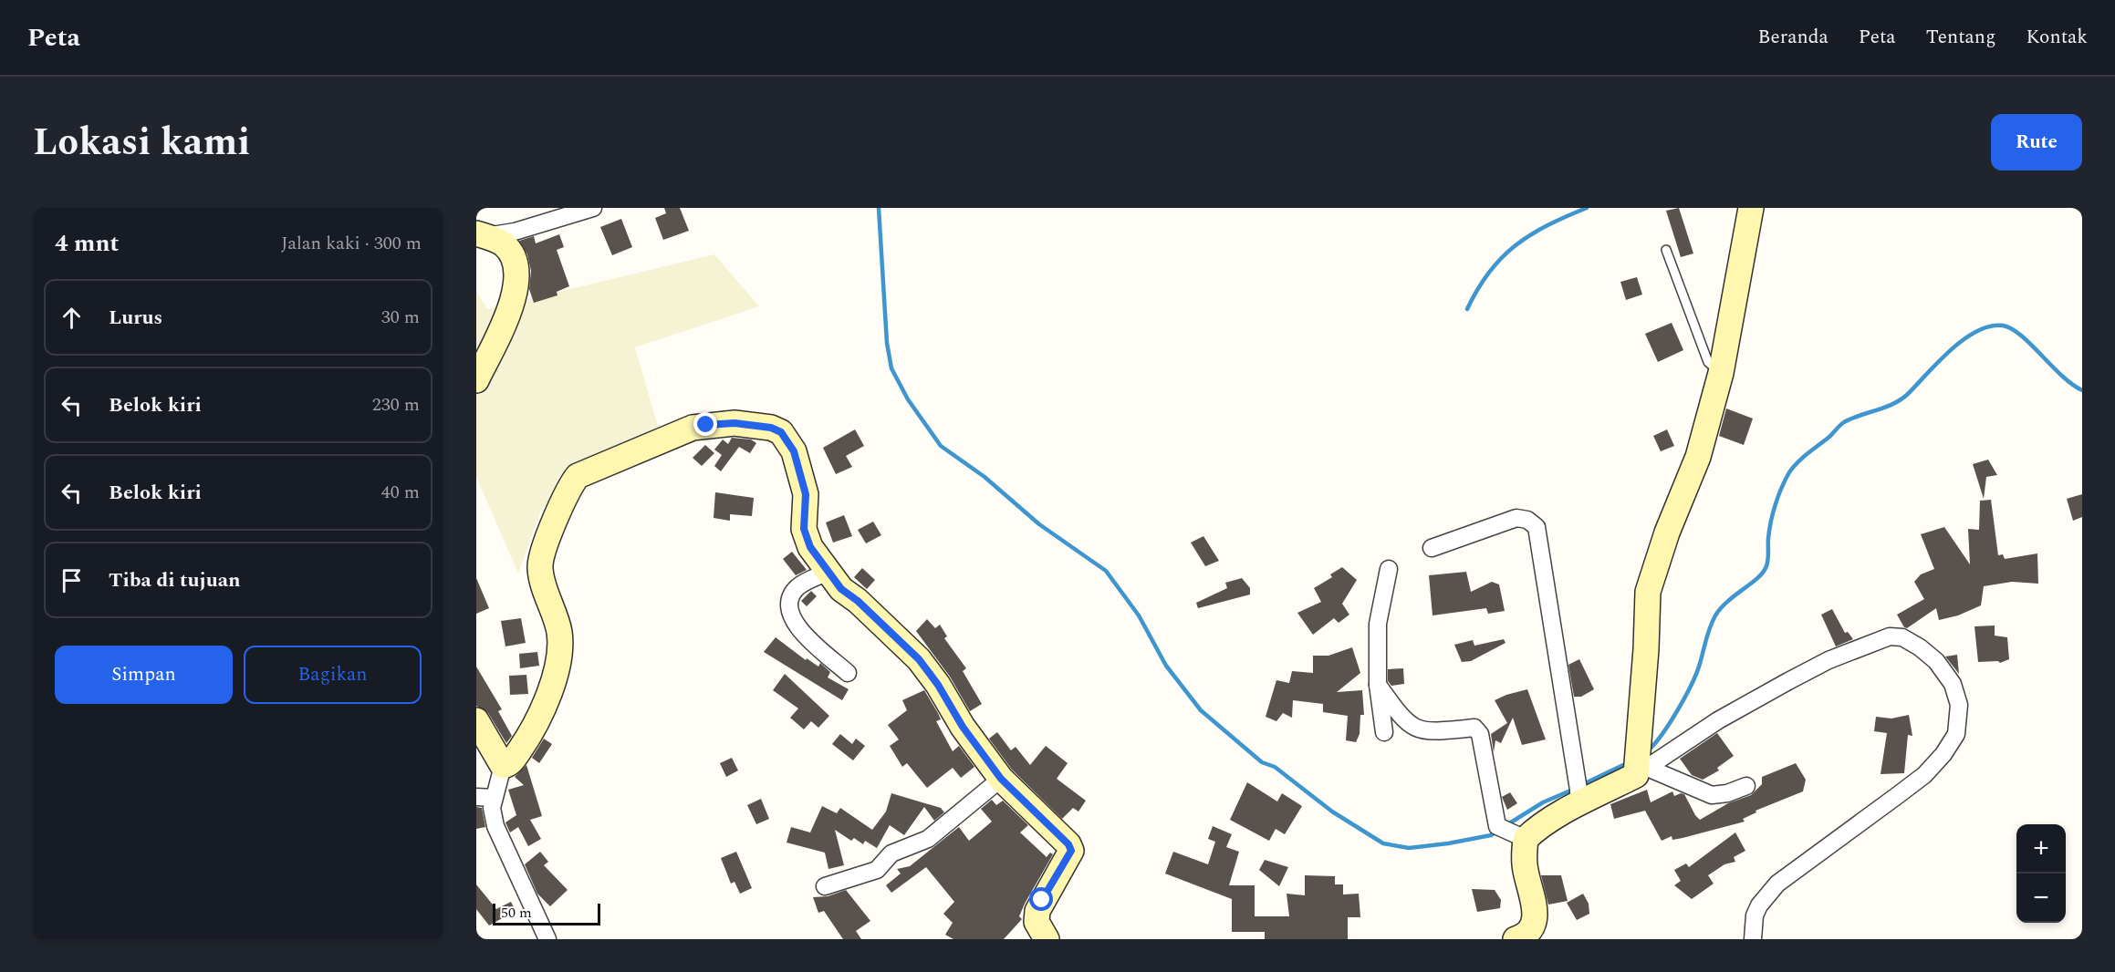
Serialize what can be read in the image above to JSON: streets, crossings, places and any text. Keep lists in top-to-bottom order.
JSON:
{
  "scale_bar": "50 m",
  "page": {
    "header": "Peta",
    "nav": [
      "Beranda",
      "Peta",
      "Tentang",
      "Kontak"
    ],
    "title": "Lokasi kami",
    "buttons": [
      "Rute",
      ["Simpan", "Bagikan"]
    ],
    "heading": ["4 mnt", "Jalan kaki · 300 m"],
    "list": [
      ["Lurus", "30 m"],
      ["Belok kiri", "230 m"],
      ["Belok kiri", "40 m"],
      "Tiba di tujuan"
    ],
    "map_buttons": ["+", "−"],
    "scale": "50 m"
  }
}
